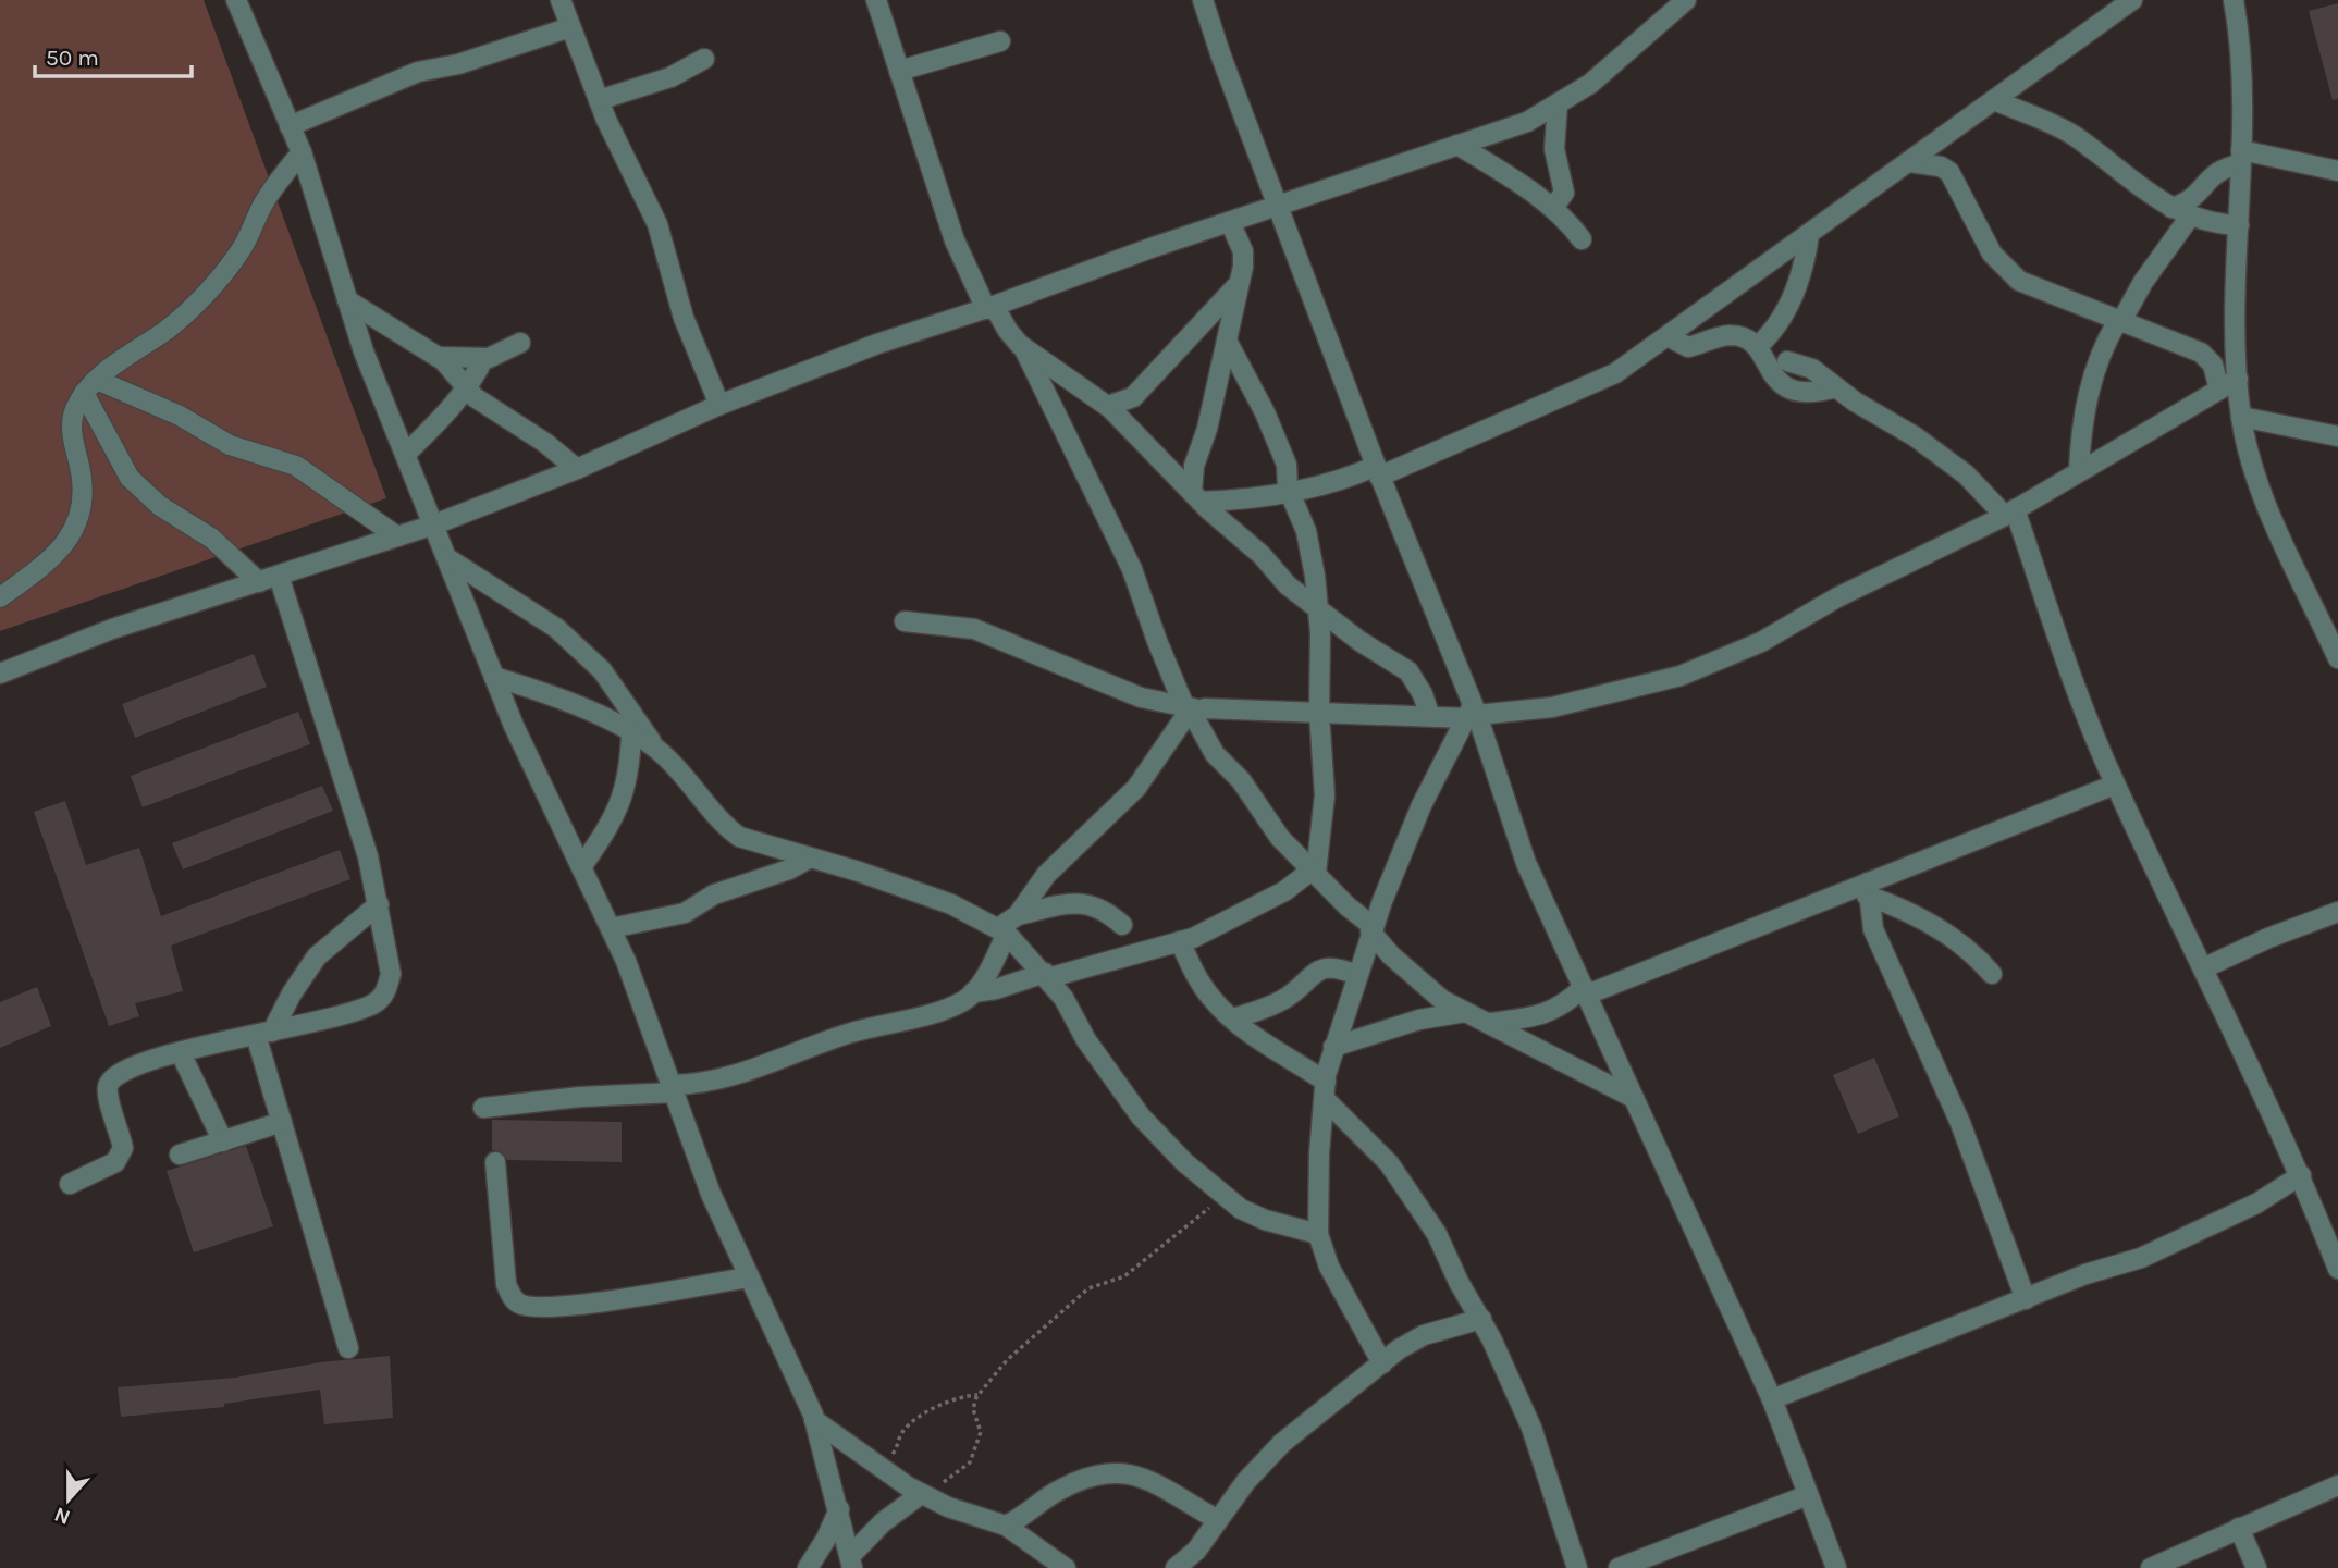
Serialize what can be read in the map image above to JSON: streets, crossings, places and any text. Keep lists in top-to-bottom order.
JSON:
{
  "scale_bar": "50 m",
  "north": "bottom"
}
